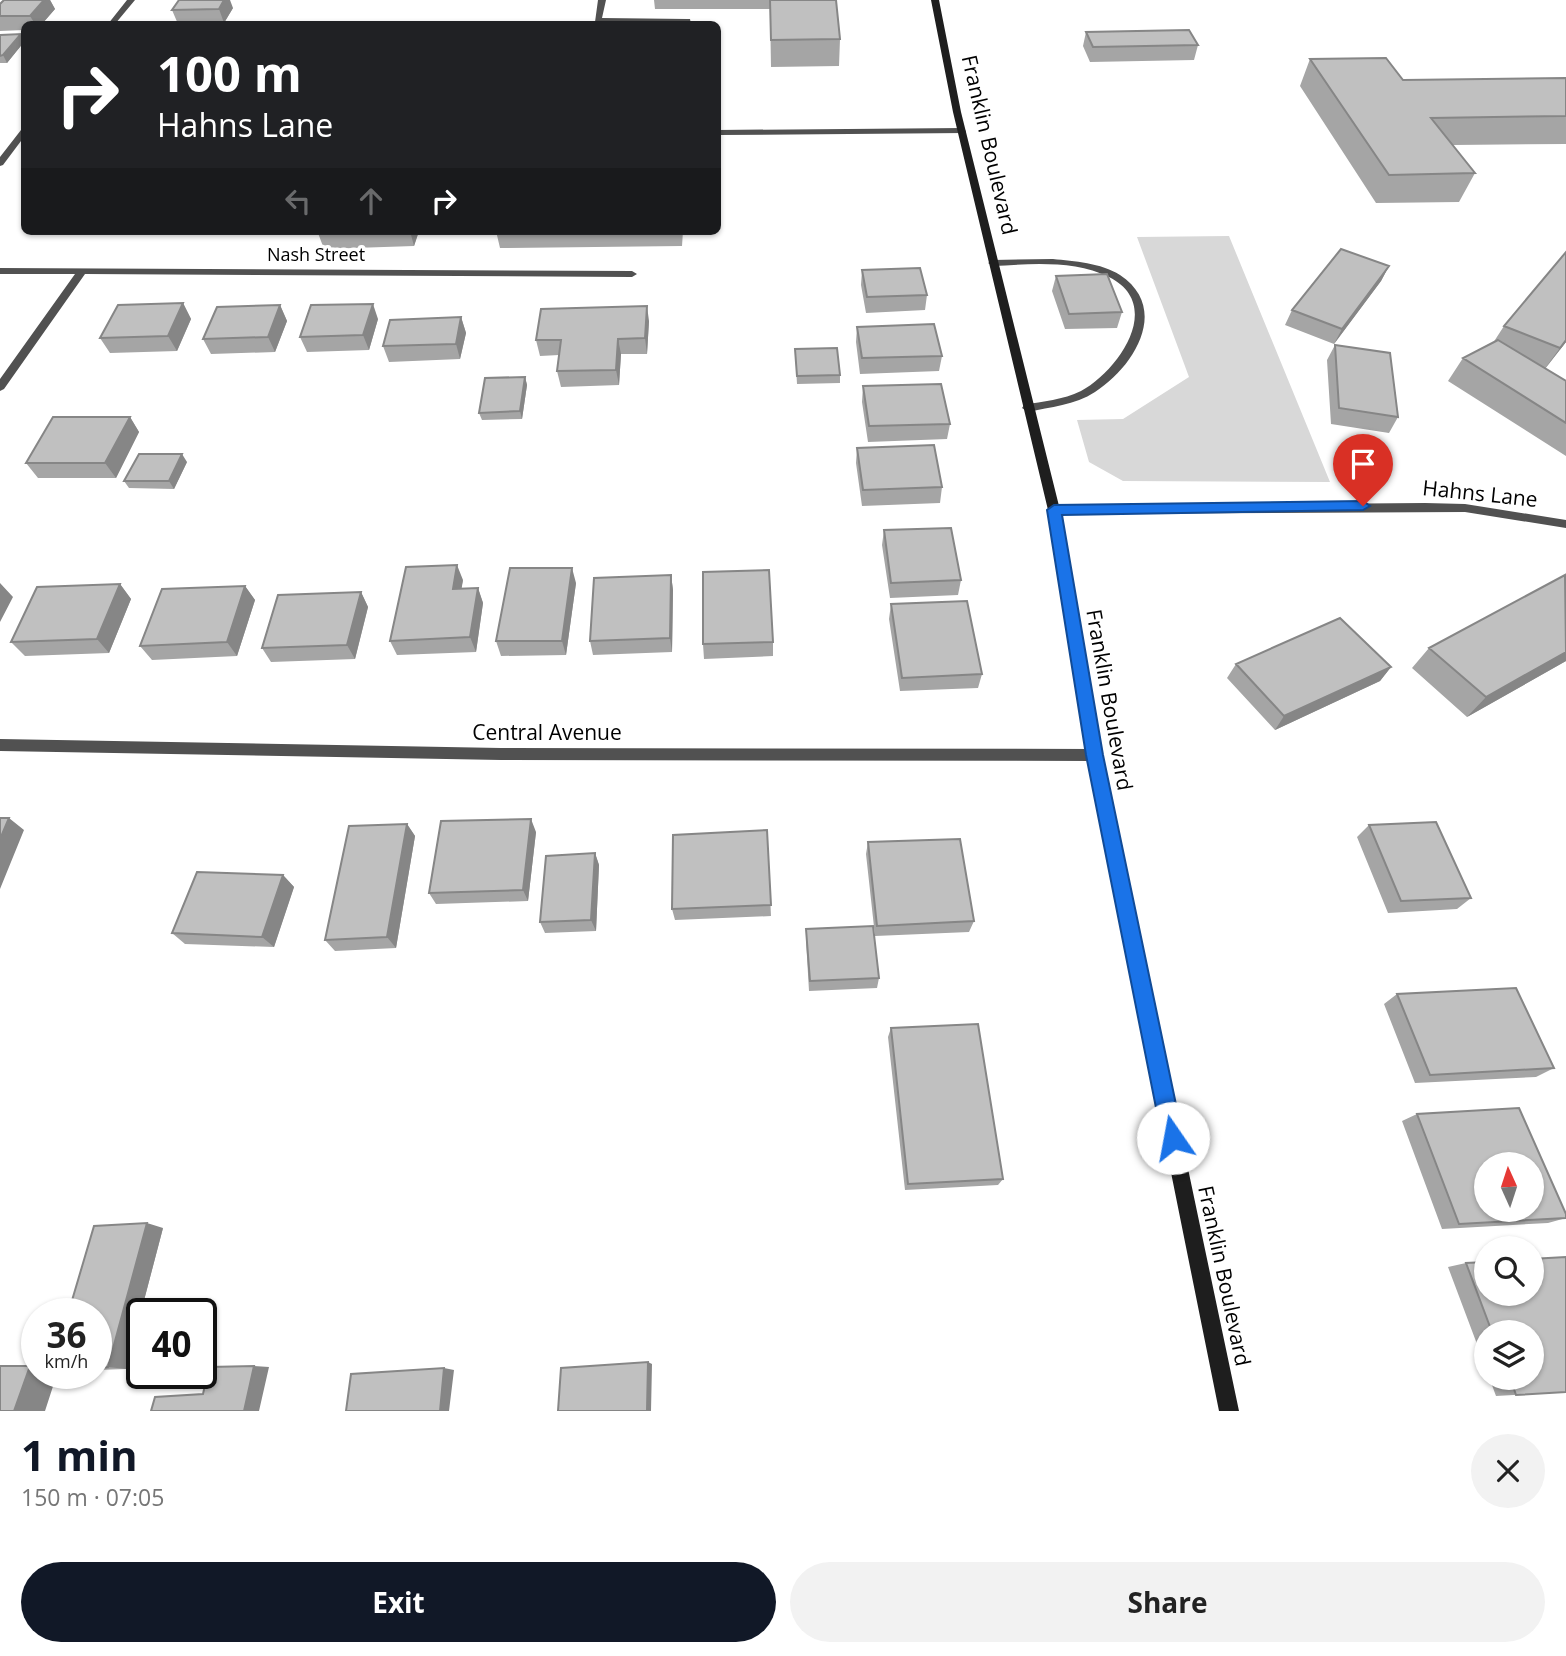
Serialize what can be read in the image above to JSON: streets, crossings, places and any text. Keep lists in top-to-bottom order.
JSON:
{
  "streets": {
    "street": [
      "Franklin Boulevard",
      "Nash Street",
      "Hahns Lane",
      "Central Avenue"
    ]
  },
  "crossings": [
    ["Franklin Boulevard", "Hahns Lane"],
    ["Franklin Boulevard", "Central Avenue"]
  ],
  "north": "top",
  "page": {
    "turn": ["100 m", "Hahns Lane"],
    "speed": "36 km/h",
    "limit": "40",
    "heading": ["1 min", "150 m · 07:05"],
    "buttons": ["Exit", "Share"]
  }
}
